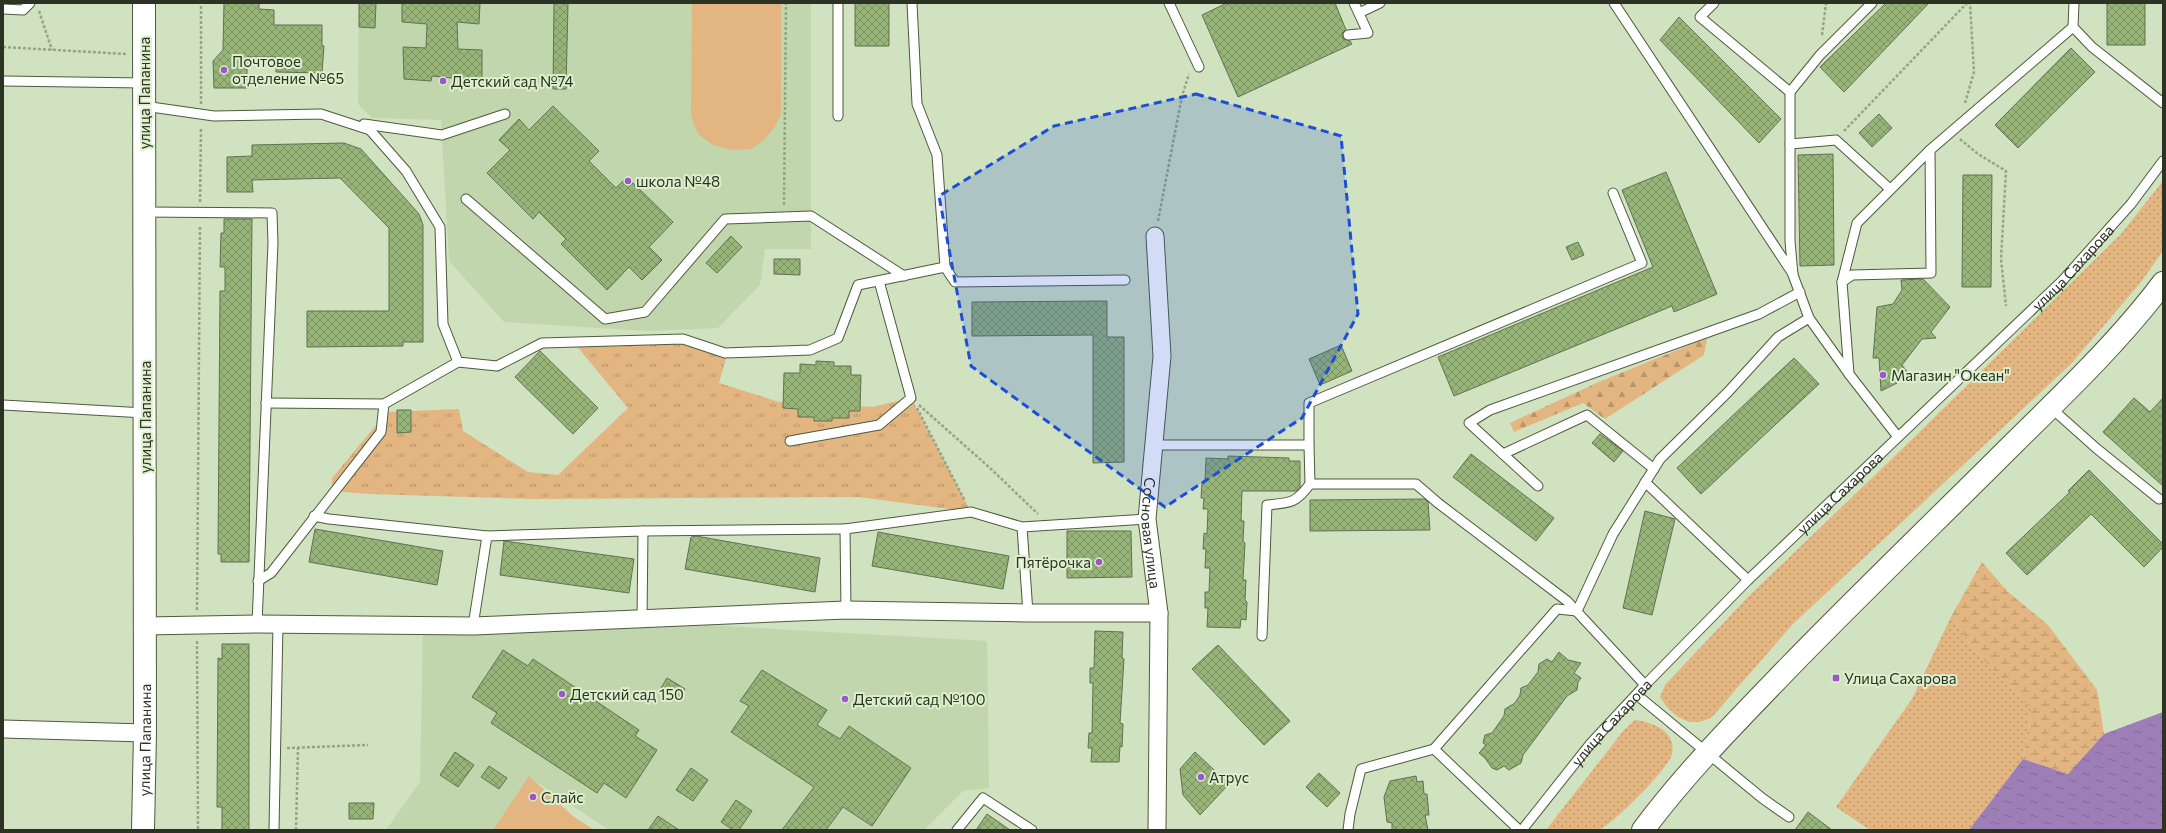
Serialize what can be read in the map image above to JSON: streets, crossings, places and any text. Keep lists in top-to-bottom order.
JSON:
{
  "streets": {
    "street": ["улица Папанина", "Сосновая улица"],
    "lane": ["улица Сахарова"]
  },
  "places": {
    "other": [
      "Почтовое отделение №65",
      "Детский сад №74",
      "школа №48",
      "Магазин \"Океан\"",
      "Пятёрочка",
      "Детский сад 150",
      "Детский сад №100",
      "Атрус",
      "Слайс"
    ],
    "transit": ["Улица Сахарова"]
  }
}
